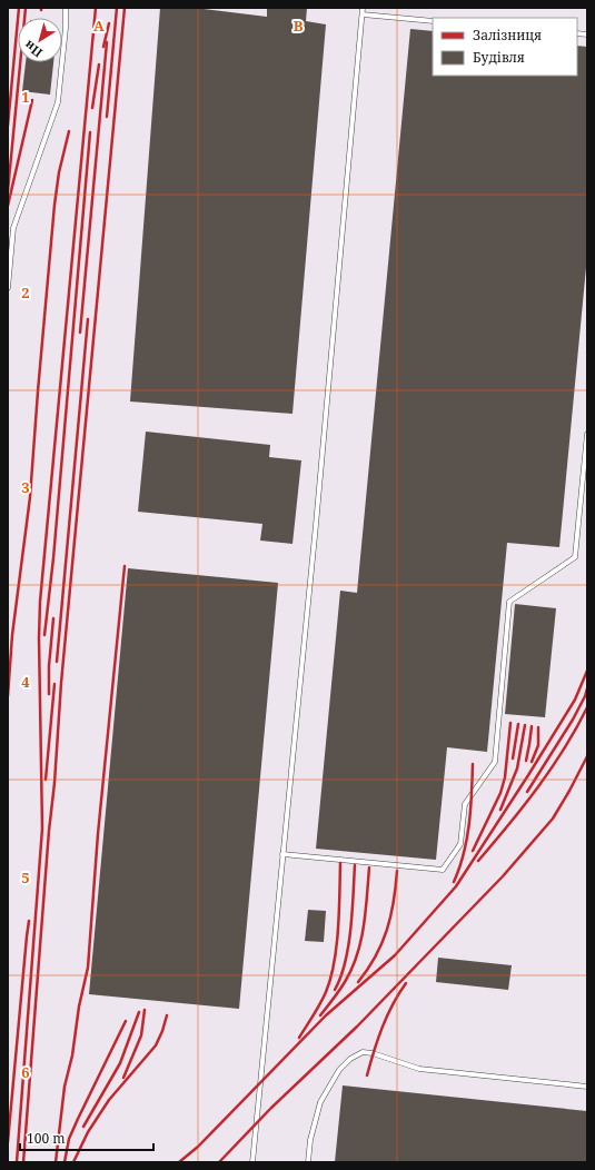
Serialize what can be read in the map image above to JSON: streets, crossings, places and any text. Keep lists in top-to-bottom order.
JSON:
{
  "legend": ["Залізниця", "Будівля"],
  "scale_bar": "100 m",
  "north": "bottom left",
  "grid": {
    "columns": ["A", "B"],
    "rows": [
      "1",
      "2",
      "3",
      "4",
      "5",
      "6"
    ]
  }
}
